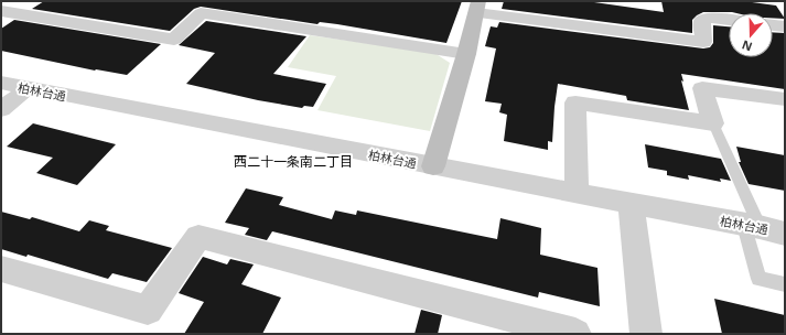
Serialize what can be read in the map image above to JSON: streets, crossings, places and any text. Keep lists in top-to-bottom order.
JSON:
{
  "streets": {
    "street": ["柏林台通"]
  },
  "districts": ["西二十一条南二丁目"],
  "north": "bottom"
}
